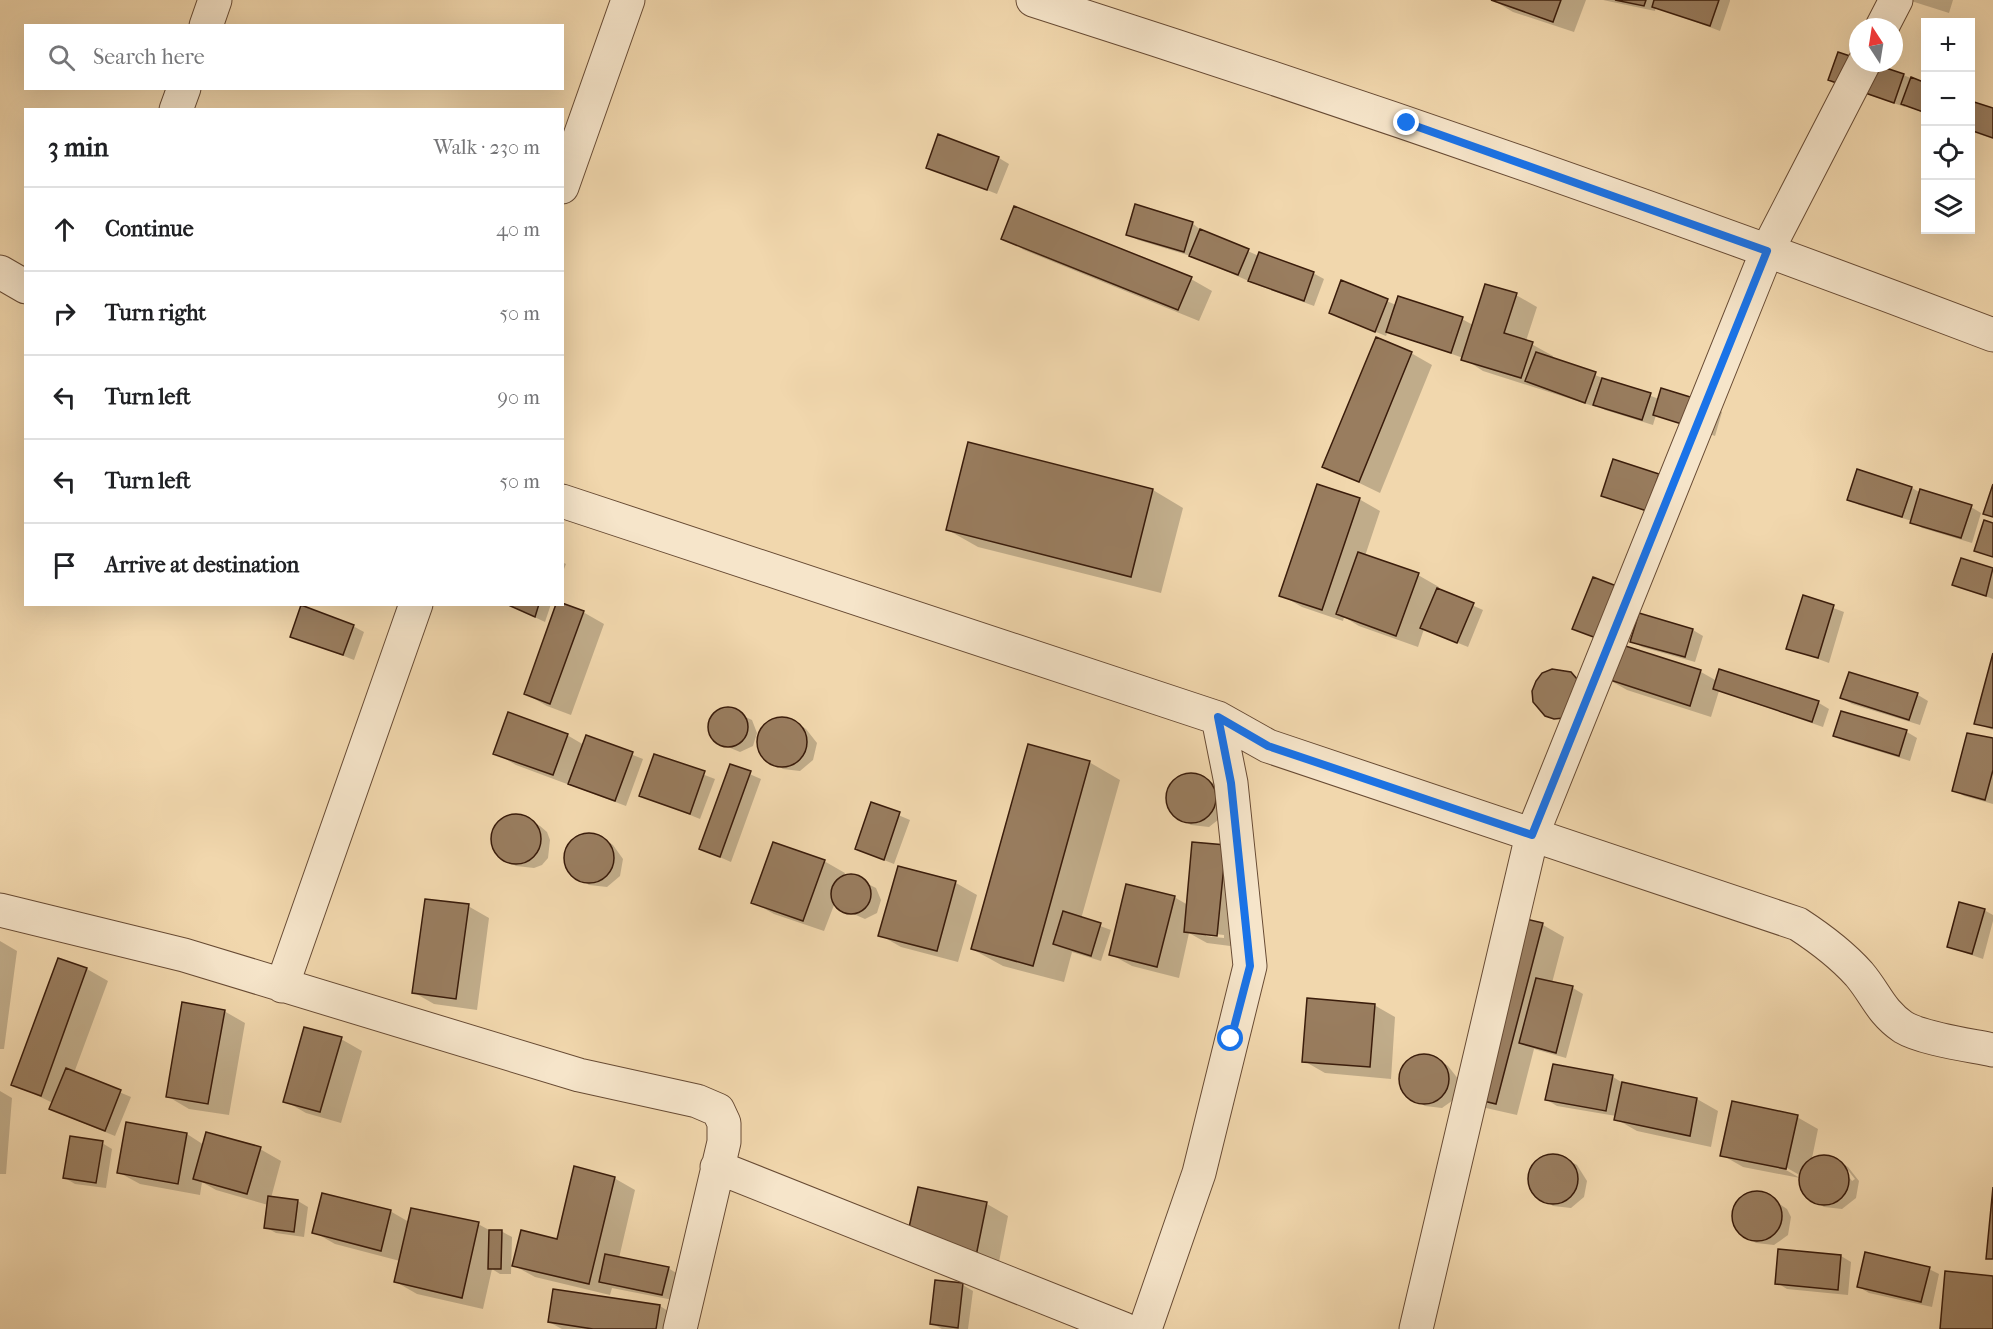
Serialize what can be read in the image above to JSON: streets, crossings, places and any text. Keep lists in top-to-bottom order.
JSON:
{
  "north": "top",
  "page": {
    "map_buttons": ["+", "−"],
    "search": "Search here",
    "heading": ["3 min", "Walk · 230 m"],
    "list": [
      ["Continue", "40 m"],
      ["Turn right", "50 m"],
      ["Turn left", "90 m"],
      ["Turn left", "50 m"],
      "Arrive at destination"
    ]
  }
}
